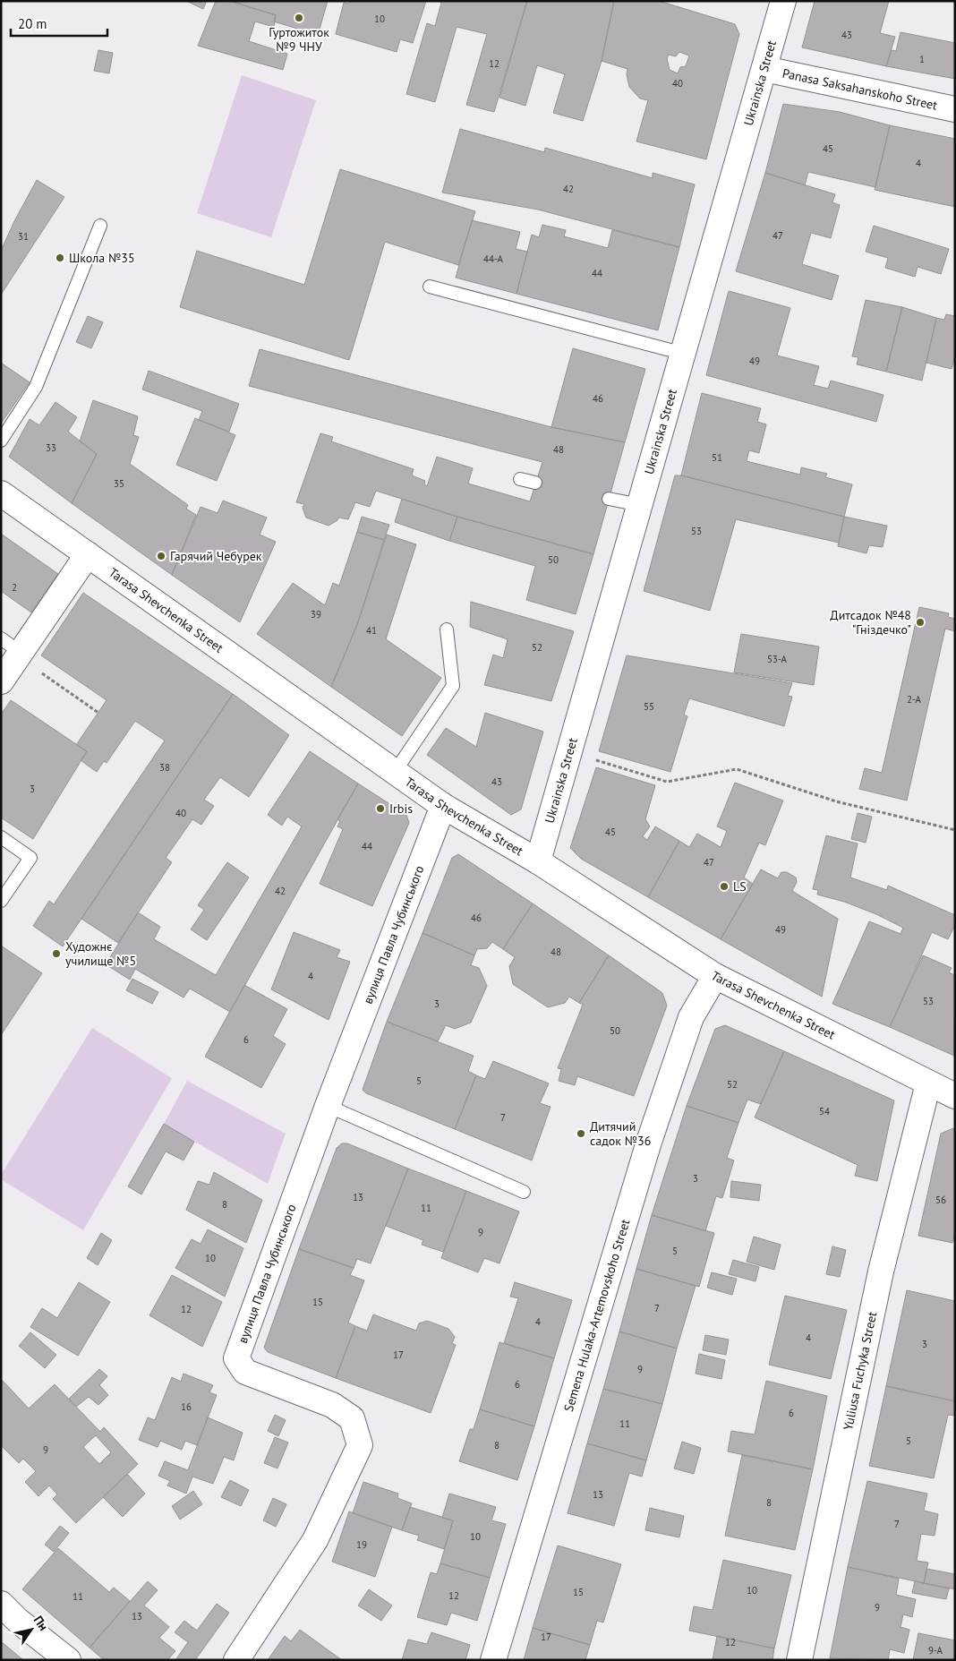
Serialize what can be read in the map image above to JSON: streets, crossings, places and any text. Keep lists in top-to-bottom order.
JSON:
{
  "streets": {
    "street": [
      "Ukrainska Street",
      "Panasa Saksahanskoho Street",
      "Tarasa Shevchenka Street",
      "вулиця Павла Чубинського",
      "Semena Hulaka-Artemovskoho Street",
      "Yuliusa Fuchyka Street"
    ]
  },
  "crossings": [
    ["Ukrainska Street", "Panasa Saksahanskoho Street"],
    ["Ukrainska Street", "Tarasa Shevchenka Street"],
    ["Tarasa Shevchenka Street", "вулиця Павла Чубинського"],
    ["Tarasa Shevchenka Street", "Semena Hulaka-Artemovskoho Street"],
    ["Tarasa Shevchenka Street", "Yuliusa Fuchyka Street"]
  ],
  "places": [
    "Гуртожиток №9 ЧНУ",
    "Школа №35",
    "Гарячий Чебурек",
    "Дитсадок №48 \"Гніздечко\"",
    "Irbis",
    "LS",
    "Художнє училище №5",
    "Дитячий садок №36"
  ],
  "house_numbers": [
    "10",
    "43",
    "1",
    "12",
    "40",
    "45",
    "4",
    "42",
    "47",
    "31",
    "44-А",
    "44",
    "49",
    "46",
    "33",
    "48",
    "51",
    "35",
    "53",
    "50",
    "2",
    "39",
    "41",
    "52",
    "53-А",
    "2-А",
    "55",
    "38",
    "43",
    "3",
    "40",
    "45",
    "44",
    "47",
    "42",
    "46",
    "49",
    "48",
    "4",
    "53",
    "3",
    "50",
    "6",
    "5",
    "52",
    "54",
    "7",
    "3",
    "13",
    "56",
    "8",
    "11",
    "9",
    "5",
    "10",
    "15",
    "7",
    "12",
    "4",
    "4",
    "3",
    "17",
    "9",
    "6",
    "16",
    "6",
    "11",
    "5",
    "8",
    "9",
    "13",
    "8",
    "7",
    "10",
    "19",
    "10",
    "15",
    "12",
    "11",
    "9",
    "13",
    "17",
    "12",
    "9-А"
  ],
  "scale_bar": "20 m",
  "north": "top right"
}
